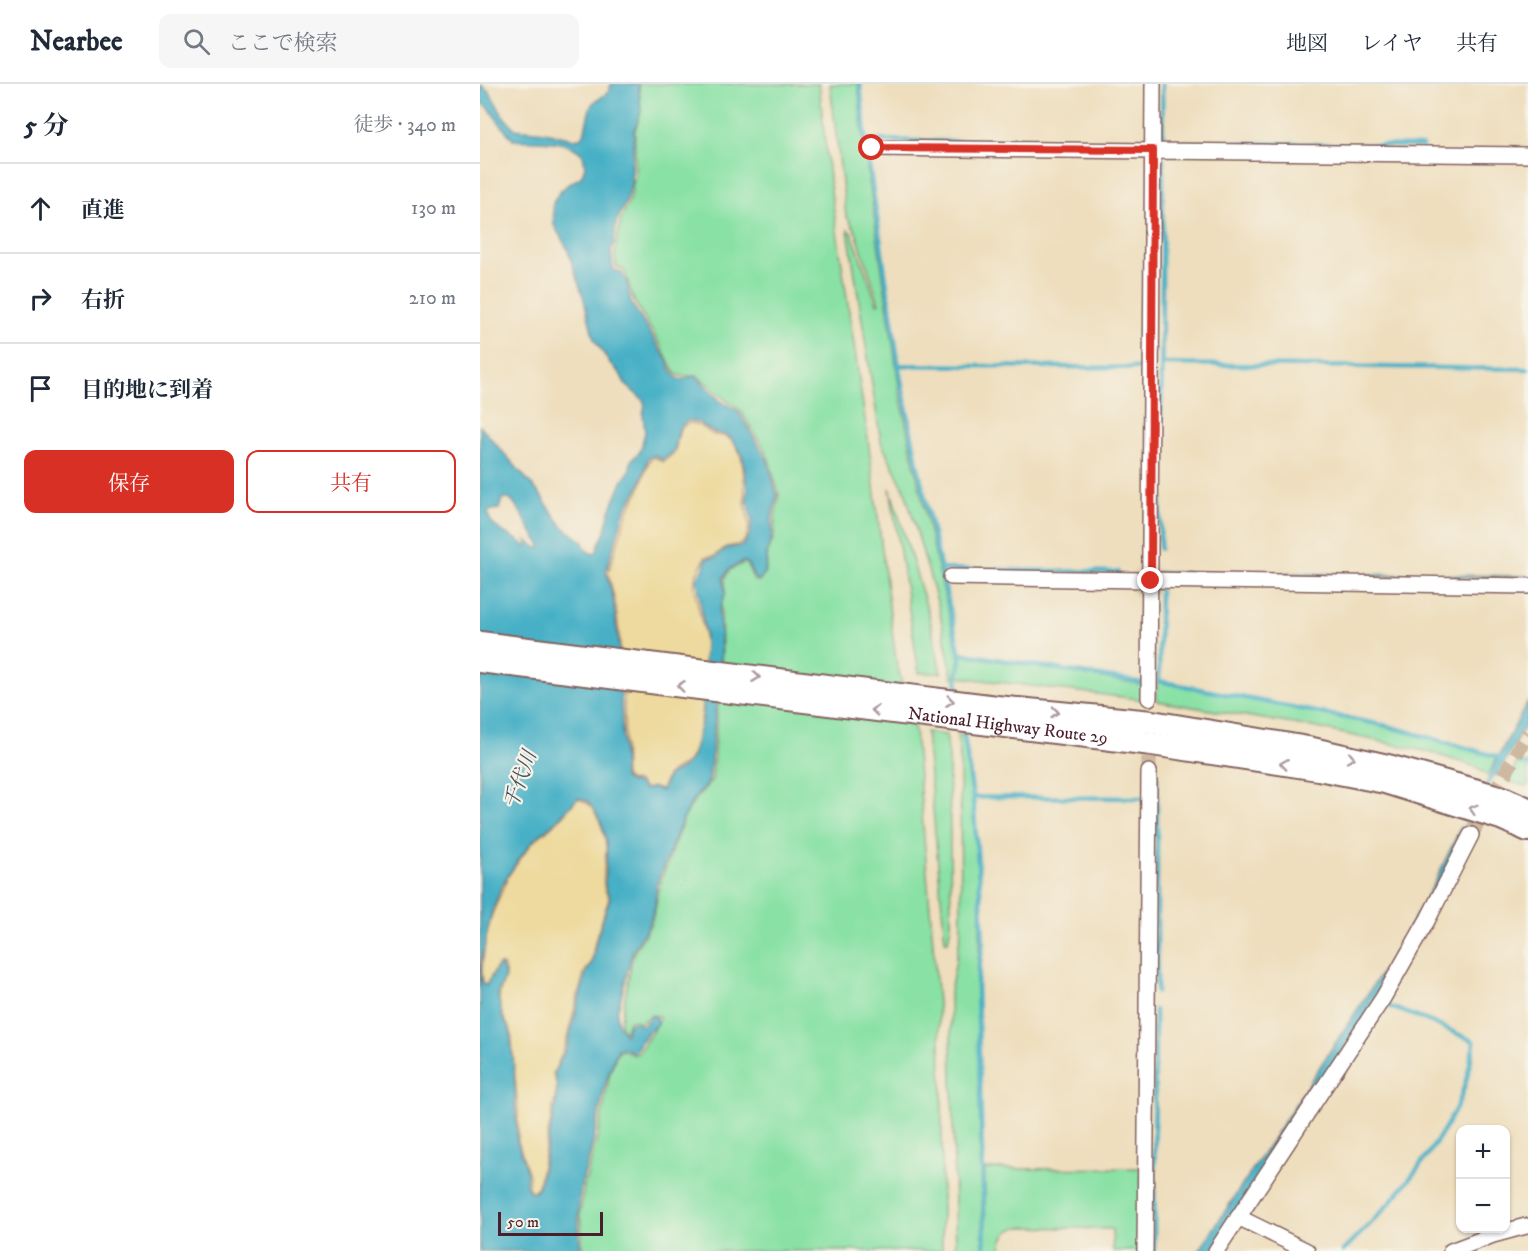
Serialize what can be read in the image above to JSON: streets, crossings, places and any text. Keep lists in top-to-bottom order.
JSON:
{
  "streets": {
    "highway": ["National Highway Route 29"]
  },
  "water": ["千代川"],
  "scale_bar": "50 m",
  "page": {
    "header": "Nearbee",
    "search": "ここで検索",
    "nav": ["地図", "レイヤ", "共有"],
    "heading": ["5 分", "徒歩 · 340 m"],
    "list": [
      ["直進", "130 m"],
      ["右折", "210 m"],
      "目的地に到着"
    ],
    "buttons": ["保存", "共有"],
    "map_buttons": ["+", "−"],
    "scale": "50 m"
  }
}
